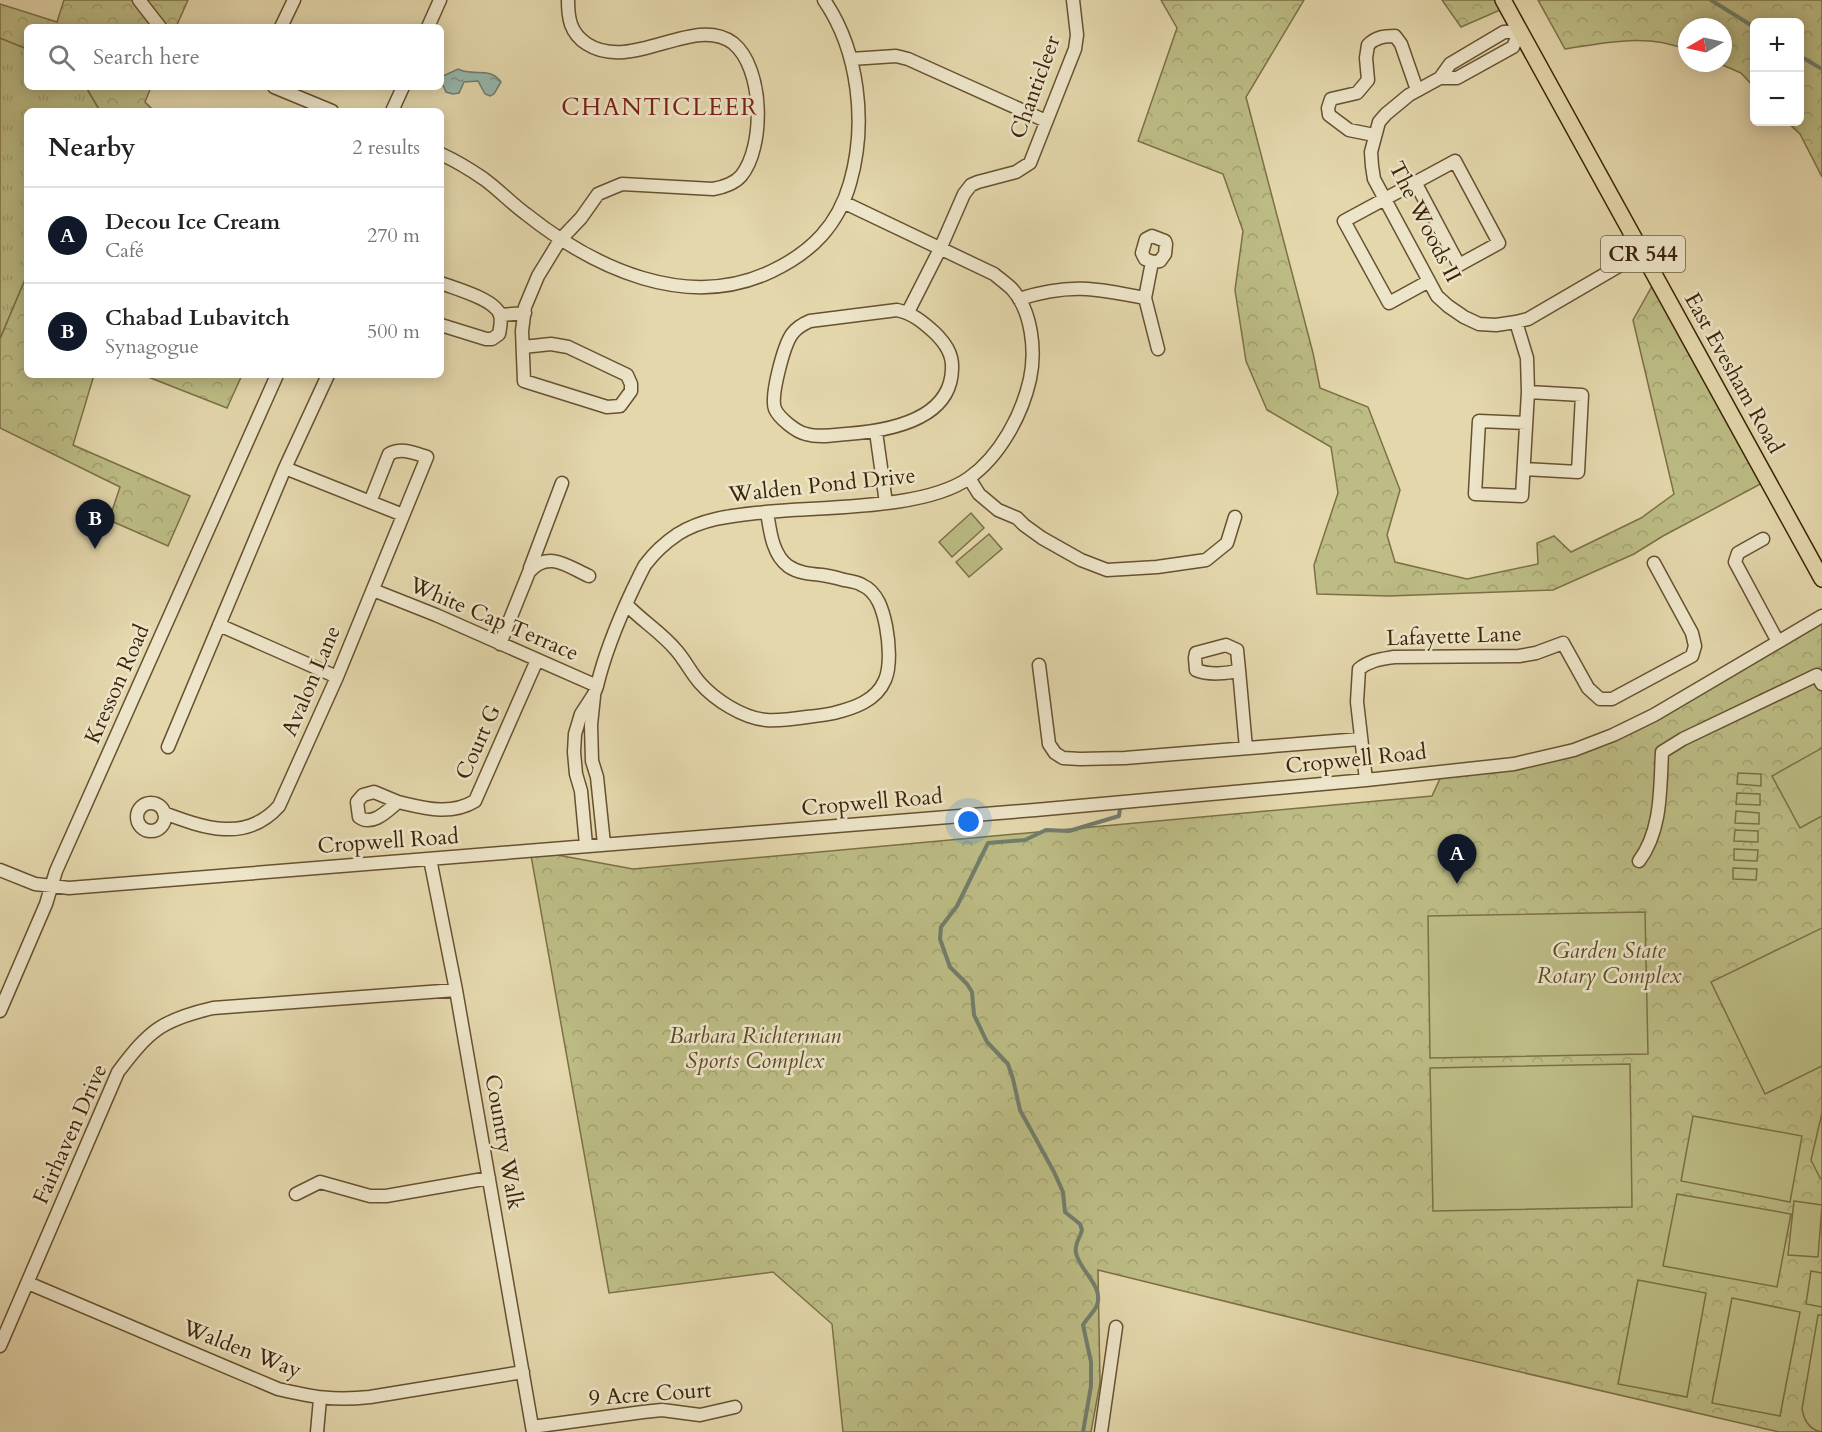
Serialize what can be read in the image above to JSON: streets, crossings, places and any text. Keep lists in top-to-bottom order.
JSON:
{
  "streets": {
    "main road": ["CR 544", "East Evesham Road"],
    "street": [
      "Chanticleer",
      "The Woods II",
      "Walden Pond Drive",
      "White Cap Terrace",
      "Lafayette Lane",
      "Avalon Lane",
      "Kresson Road",
      "Court G",
      "Cropwell Road",
      "Fairhaven Drive",
      "Country Walk",
      "Walden Way",
      "9 Acre Court"
    ]
  },
  "crossings": [
    ["Chanticleer", "Walden Pond Drive"],
    ["The Woods II", "East Evesham Road"],
    ["Walden Pond Drive", "White Cap Terrace"],
    ["Walden Pond Drive", "Cropwell Road"],
    ["White Cap Terrace", "Avalon Lane"],
    ["White Cap Terrace", "Court G"],
    ["Lafayette Lane", "Cropwell Road"],
    ["Kresson Road", "Cropwell Road"],
    ["Cropwell Road", "Country Walk"],
    ["Fairhaven Drive", "Country Walk"],
    ["Fairhaven Drive", "Walden Way"],
    ["Country Walk", "Walden Way"],
    ["Country Walk", "9 Acre Court"]
  ],
  "districts": ["CHANTICLEER"],
  "parks": ["Garden State Rotary Complex", "Barbara Richterman Sports Complex"],
  "north": "left",
  "page": {
    "map_buttons": ["+", "−"],
    "search": "Search here",
    "heading": ["Nearby", "2 results"],
    "list": [
      {
        "mark": "A",
        "name": "Decou Ice Cream",
        "note": "Café",
        "value": "270 m"
      },
      {
        "mark": "B",
        "name": "Chabad Lubavitch",
        "note": "Synagogue",
        "value": "500 m"
      }
    ],
    "pins": ["B", "A"]
  }
}
